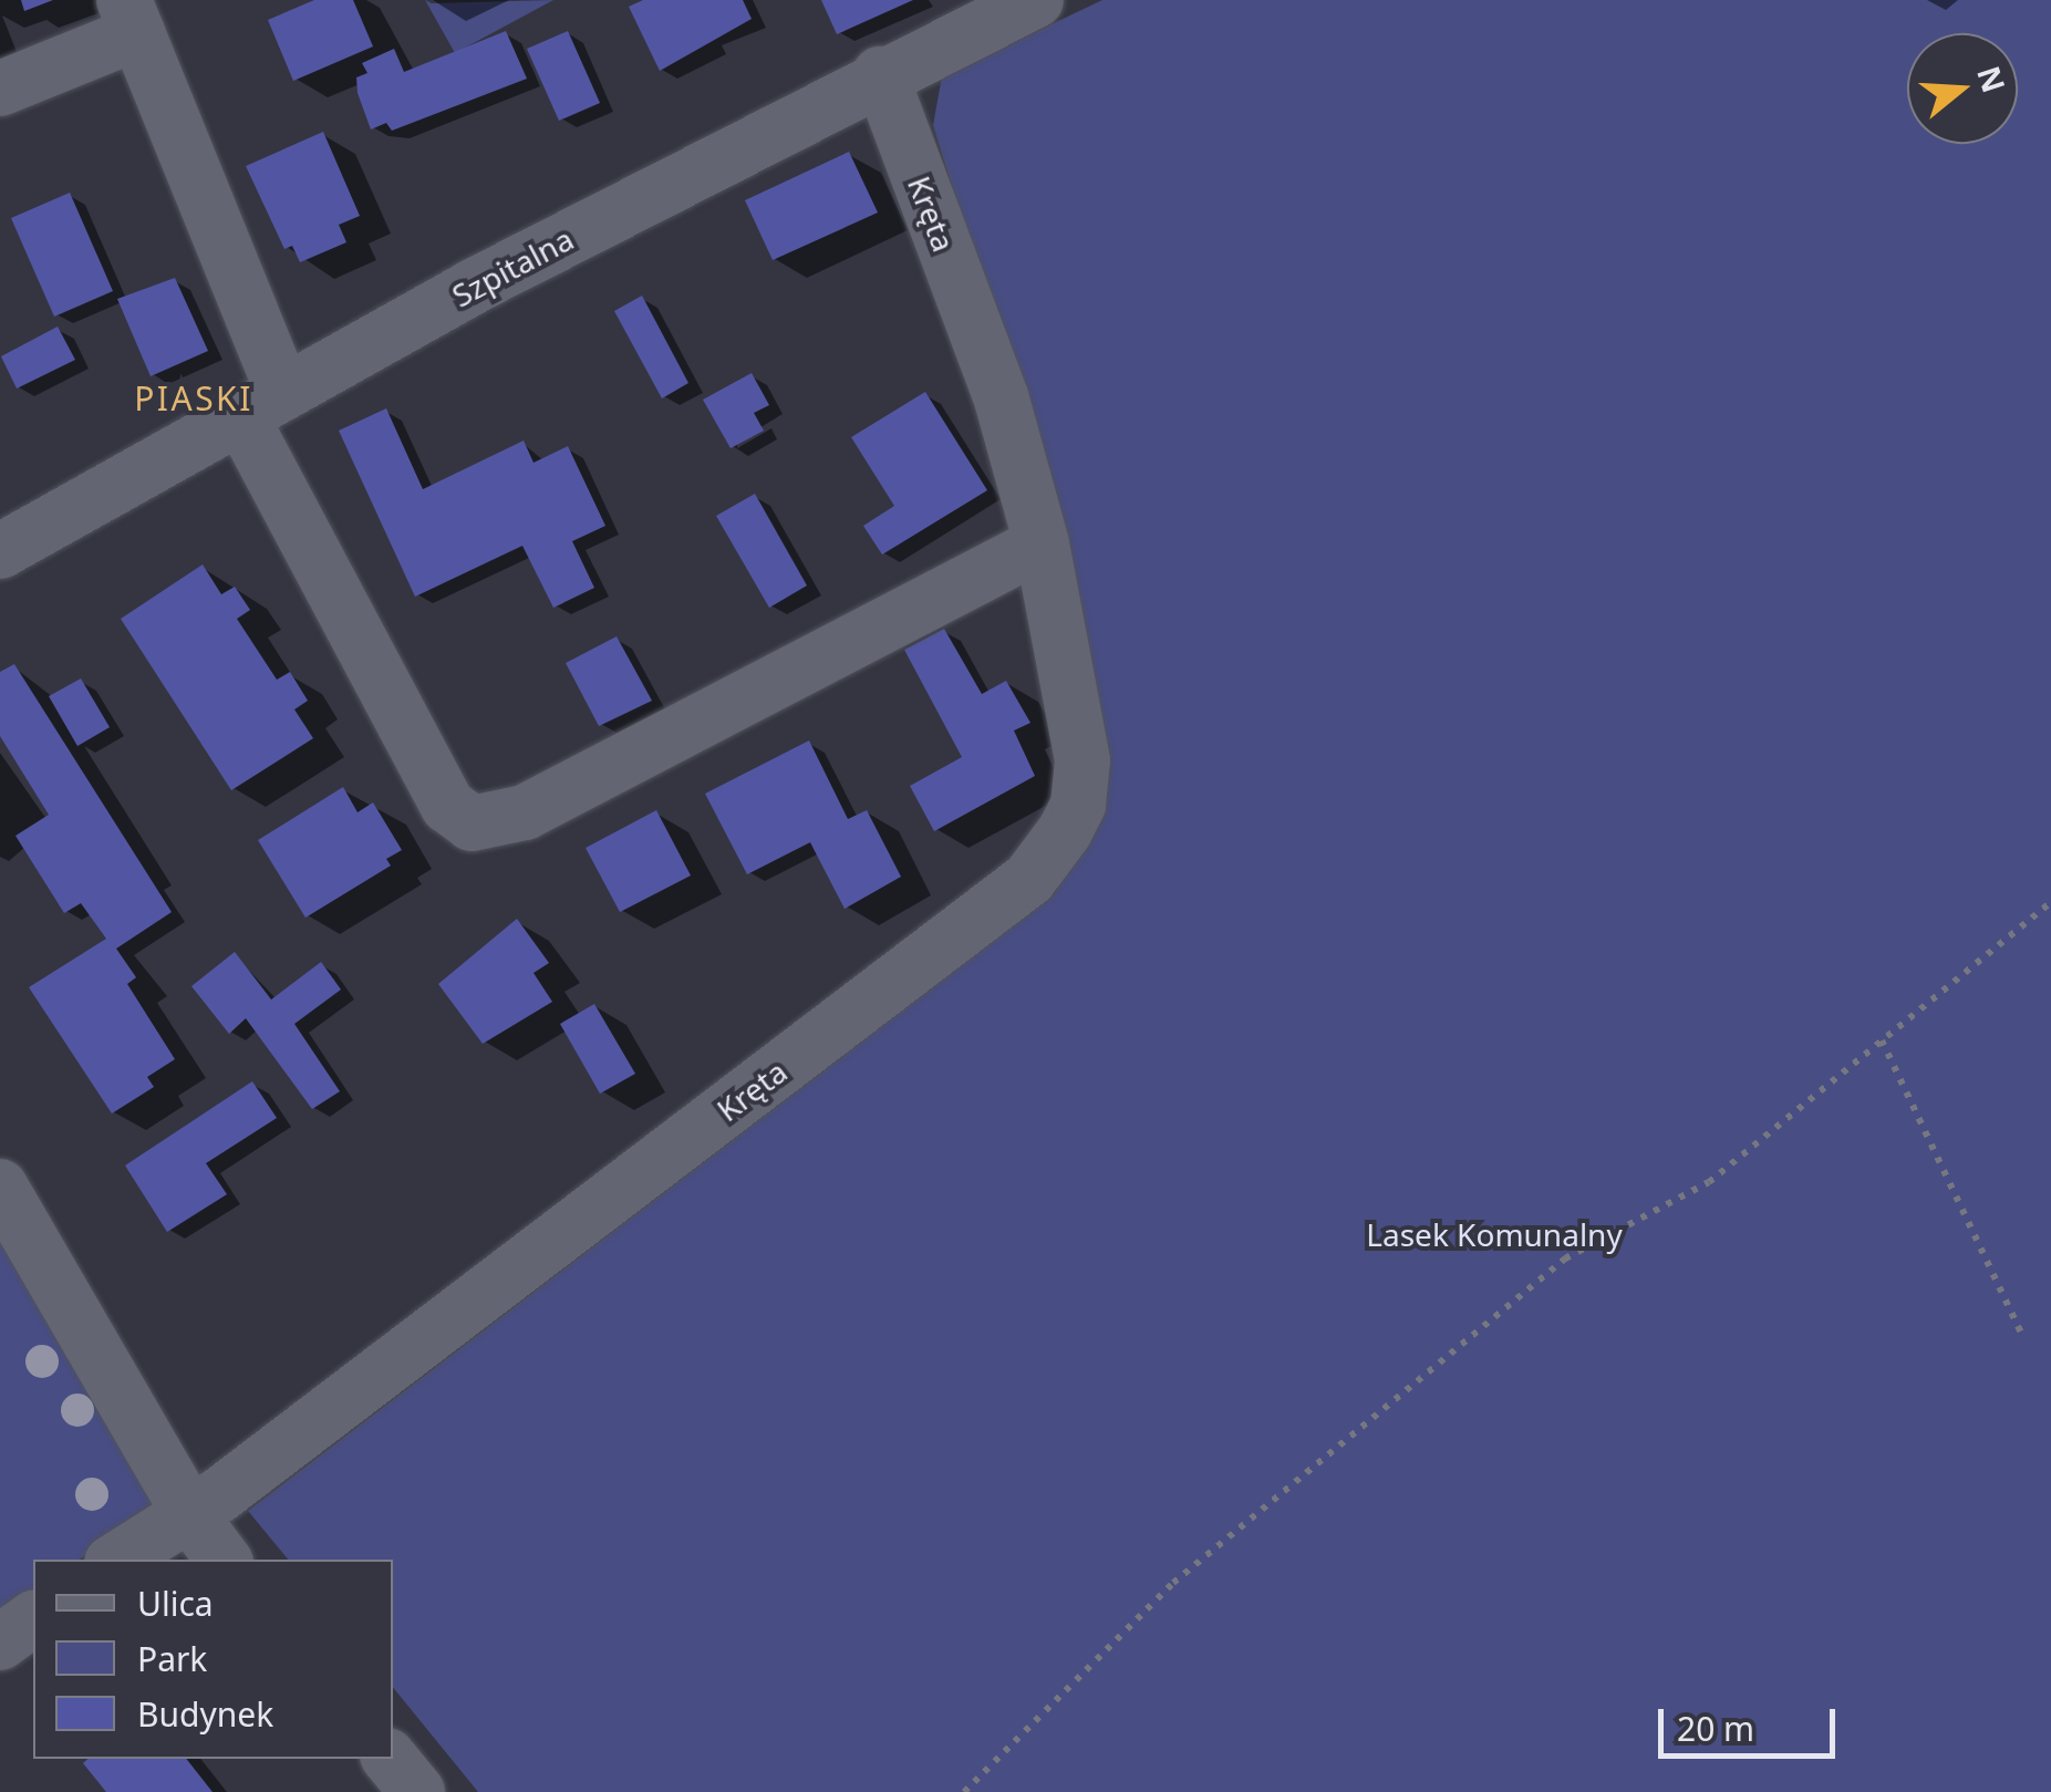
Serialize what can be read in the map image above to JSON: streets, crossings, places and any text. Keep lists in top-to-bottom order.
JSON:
{
  "streets": {
    "street": ["Kręta", "Szpitalna"]
  },
  "crossings": [
    ["Kręta", "Szpitalna"]
  ],
  "districts": ["PIASKI"],
  "parks": ["Lasek Komunalny"],
  "legend": ["Ulica", "Park", "Budynek"],
  "scale_bar": "20 m",
  "north": "right"
}
